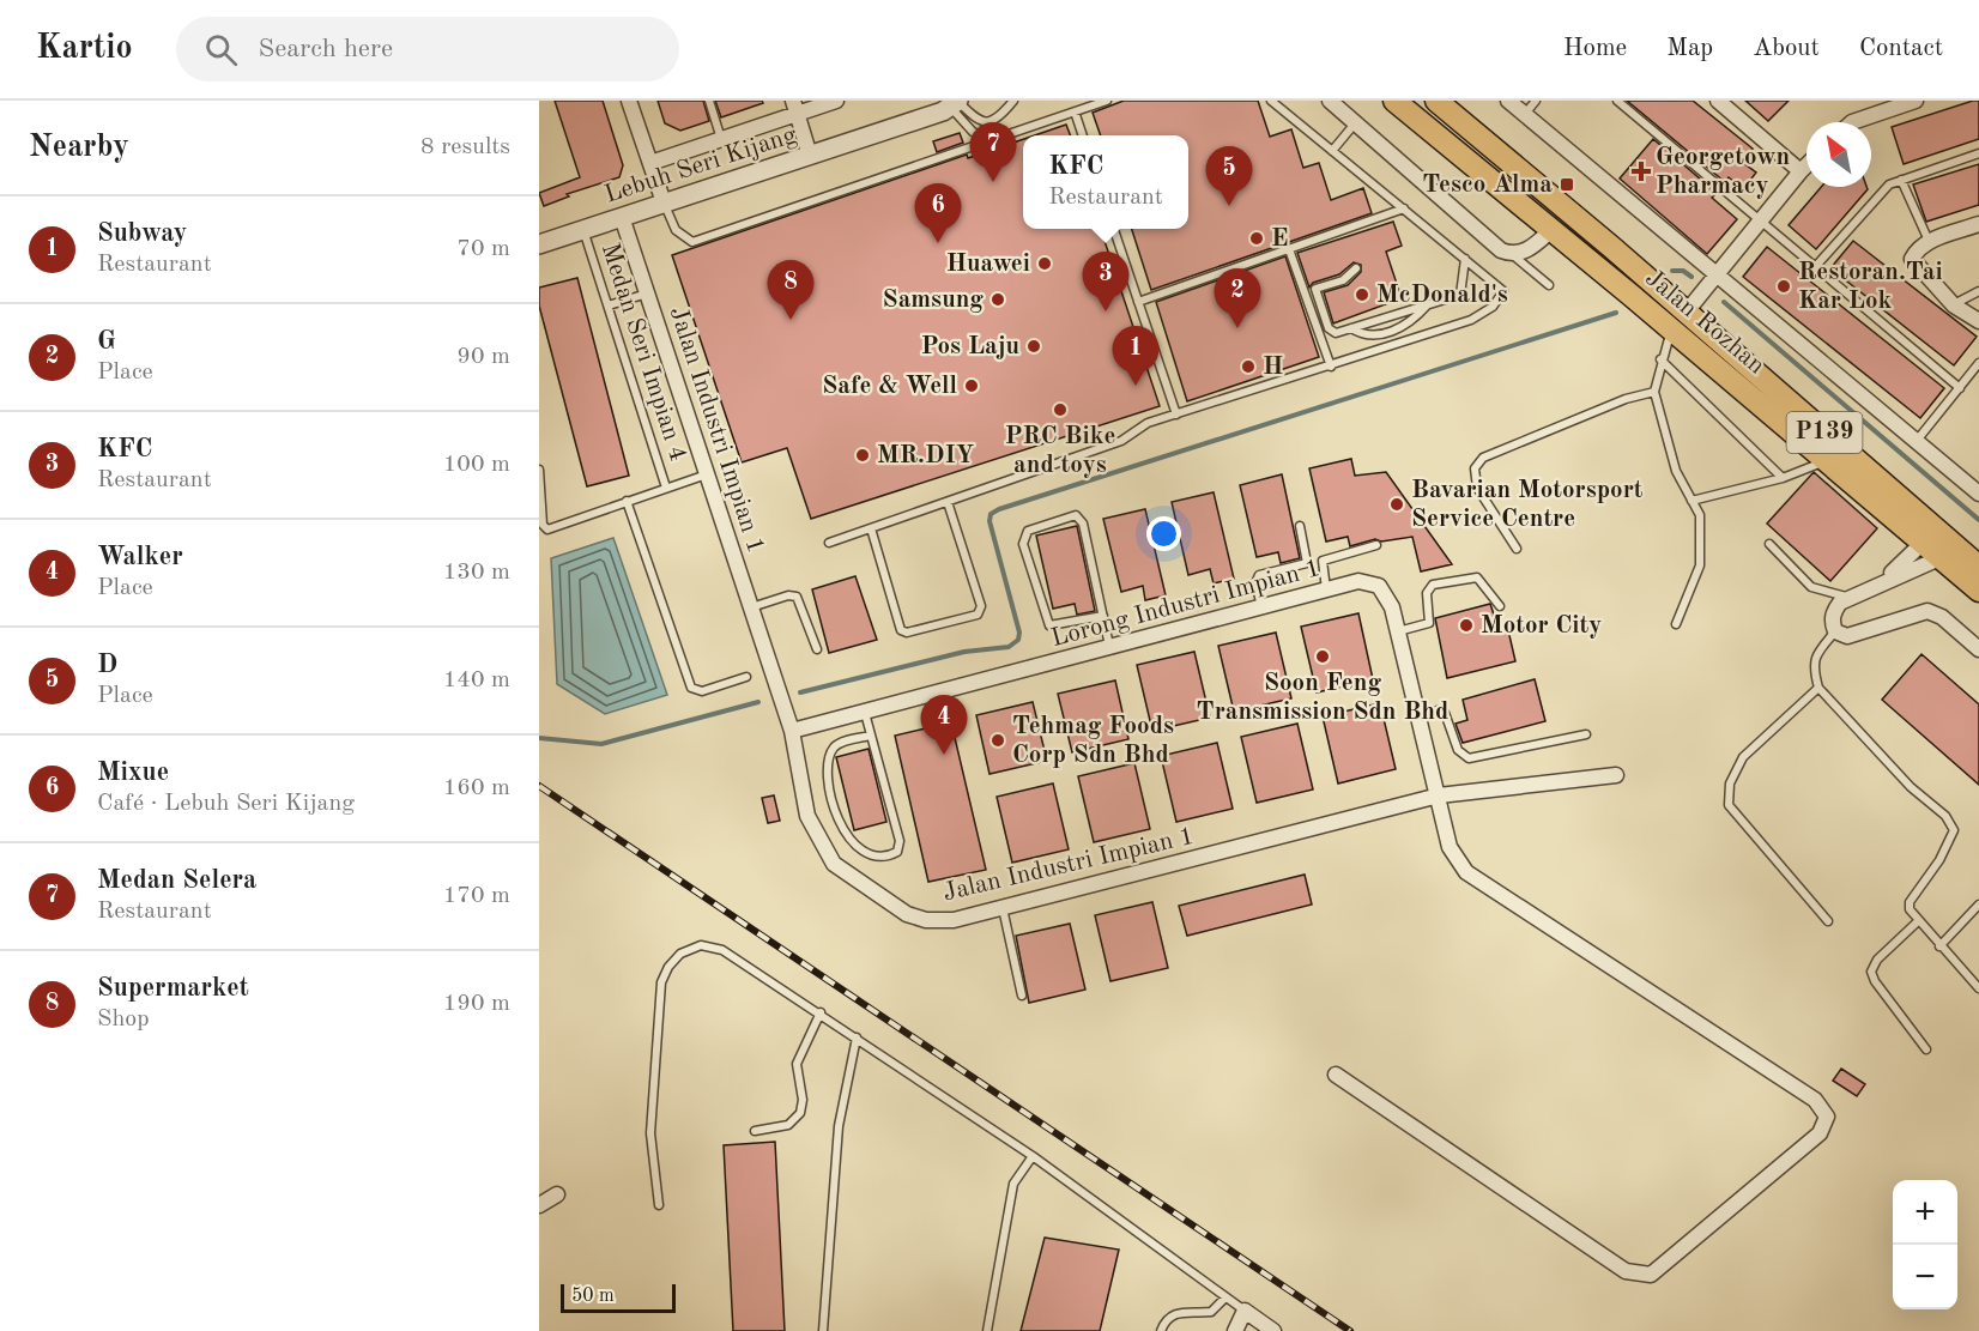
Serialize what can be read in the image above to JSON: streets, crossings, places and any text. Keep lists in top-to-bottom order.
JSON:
{
  "streets": {
    "main road": ["Jalan Rozhan", "P139"],
    "street": ["Lebuh Seri Kijang", "Jalan Industri Impian 1", "Lorong Industri Impian 1"],
    "lane": ["Medan Seri Impian 4"]
  },
  "crossings": [
    ["Lebuh Seri Kijang", "Medan Seri Impian 4"],
    ["Lebuh Seri Kijang", "Jalan Industri Impian 1"],
    ["Jalan Industri Impian 1", "Lorong Industri Impian 1"]
  ],
  "places": {
    "health": ["Georgetown Pharmacy"],
    "transit": ["Tesco Alma"],
    "other": [
      "E",
      "Huawei",
      "Restoran.Tai Kar Lok",
      "McDonald's",
      "Samsung",
      "Pos Laju",
      "H",
      "Safe & Well",
      "PRC Bike and toys",
      "MR.DIY",
      "Bavarian Motorsport Service Centre",
      "Motor City",
      "Soon Feng Transmission Sdn Bhd",
      "Tehmag Foods Corp Sdn Bhd"
    ]
  },
  "scale_bar": "50 m",
  "north": "top left",
  "page": {
    "header": "Kartio",
    "search": "Search here",
    "nav": [
      "Home",
      "Map",
      "About",
      "Contact"
    ],
    "heading": ["Nearby", "8 results"],
    "pins": [
      "7",
      "5",
      "6",
      "3",
      "8",
      "2",
      "1",
      "4"
    ],
    "popup": ["KFC", "Restaurant"],
    "list": [
      {
        "mark": "1",
        "name": "Subway",
        "note": "Restaurant",
        "value": "70 m"
      },
      {
        "mark": "2",
        "name": "G",
        "note": "Place",
        "value": "90 m"
      },
      {
        "mark": "3",
        "name": "KFC",
        "note": "Restaurant",
        "value": "100 m"
      },
      {
        "mark": "4",
        "name": "Walker",
        "note": "Place",
        "value": "130 m"
      },
      {
        "mark": "5",
        "name": "D",
        "note": "Place",
        "value": "140 m"
      },
      {
        "mark": "6",
        "name": "Mixue",
        "note": "Café · Lebuh Seri Kijang",
        "value": "160 m"
      },
      {
        "mark": "7",
        "name": "Medan Selera",
        "note": "Restaurant",
        "value": "170 m"
      },
      {
        "mark": "8",
        "name": "Supermarket",
        "note": "Shop",
        "value": "190 m"
      }
    ],
    "map_buttons": ["+", "−"],
    "scale": "50 m"
  }
}
